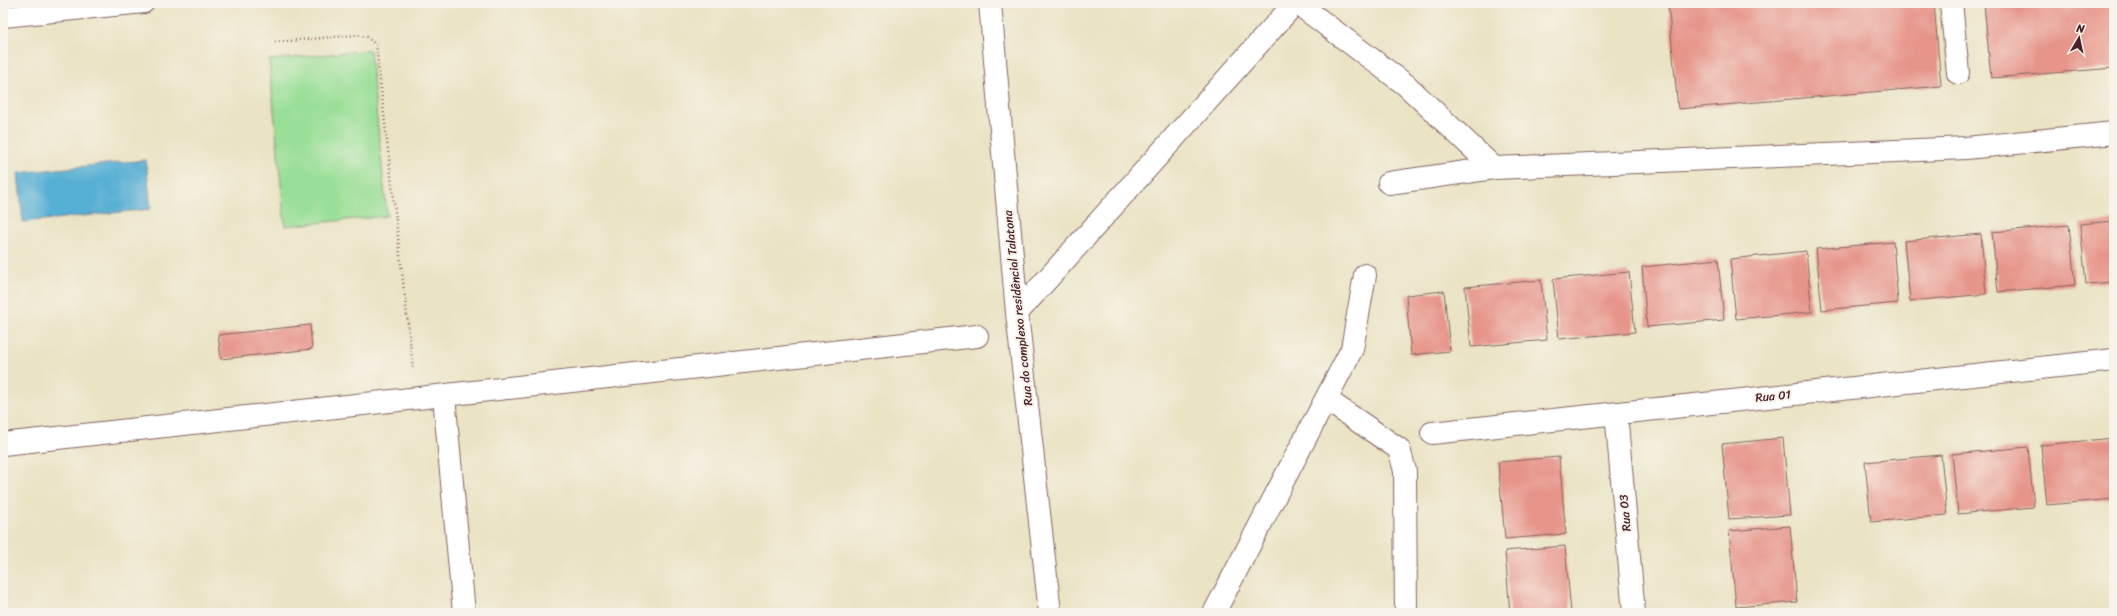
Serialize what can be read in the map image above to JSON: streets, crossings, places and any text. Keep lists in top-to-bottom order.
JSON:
{
  "streets": {
    "street": ["Rua do complexo residêncial Talatona", "Rua 01", "Rua 03"]
  },
  "crossings": [
    ["Rua 01", "Rua 03"]
  ],
  "north": "top"
}
